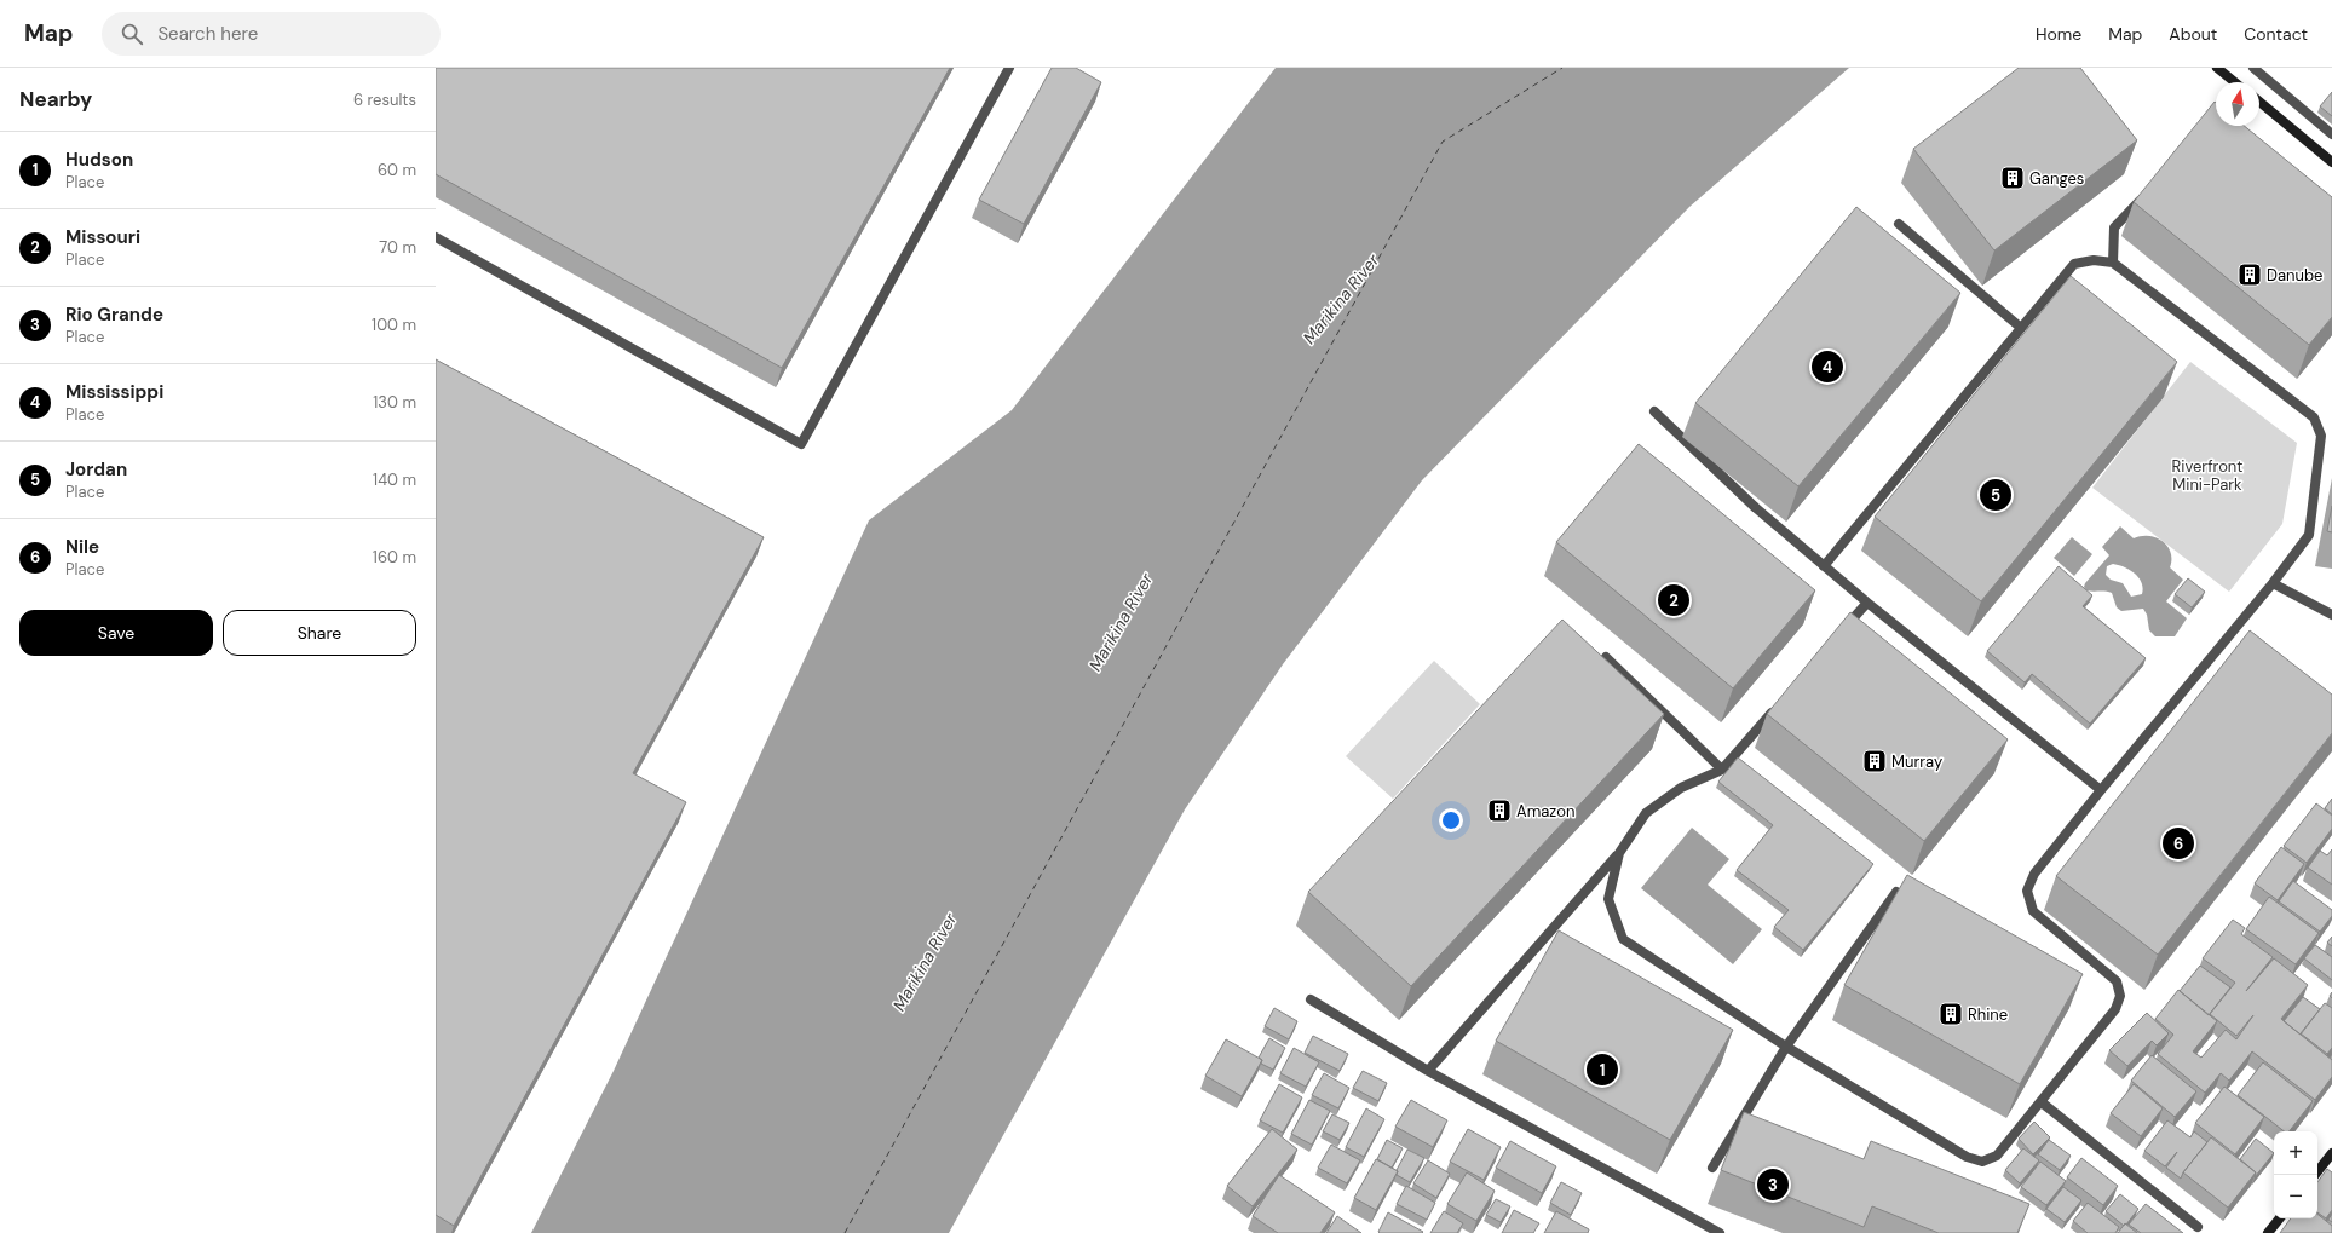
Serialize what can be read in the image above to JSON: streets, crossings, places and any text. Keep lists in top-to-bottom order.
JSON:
{
  "water": ["Marikina River"],
  "parks": ["Riverfront Mini-Park"],
  "places": {
    "building": [
      "Ganges",
      "Danube",
      "Murray",
      "Amazon",
      "Rhine"
    ]
  },
  "north": "top",
  "page": {
    "header": "Map",
    "search": "Search here",
    "nav": [
      "Home",
      "Map",
      "About",
      "Contact"
    ],
    "heading": ["Nearby", "6 results"],
    "list": [
      {
        "mark": "1",
        "name": "Hudson",
        "note": "Place",
        "value": "60 m"
      },
      {
        "mark": "2",
        "name": "Missouri",
        "note": "Place",
        "value": "70 m"
      },
      {
        "mark": "3",
        "name": "Rio Grande",
        "note": "Place",
        "value": "100 m"
      },
      {
        "mark": "4",
        "name": "Mississippi",
        "note": "Place",
        "value": "130 m"
      },
      {
        "mark": "5",
        "name": "Jordan",
        "note": "Place",
        "value": "140 m"
      },
      {
        "mark": "6",
        "name": "Nile",
        "note": "Place",
        "value": "160 m"
      }
    ],
    "pins": [
      "4",
      "5",
      "2",
      "6",
      "1",
      "3"
    ],
    "buttons": ["Save", "Share"],
    "map_buttons": ["+", "−"]
  }
}
